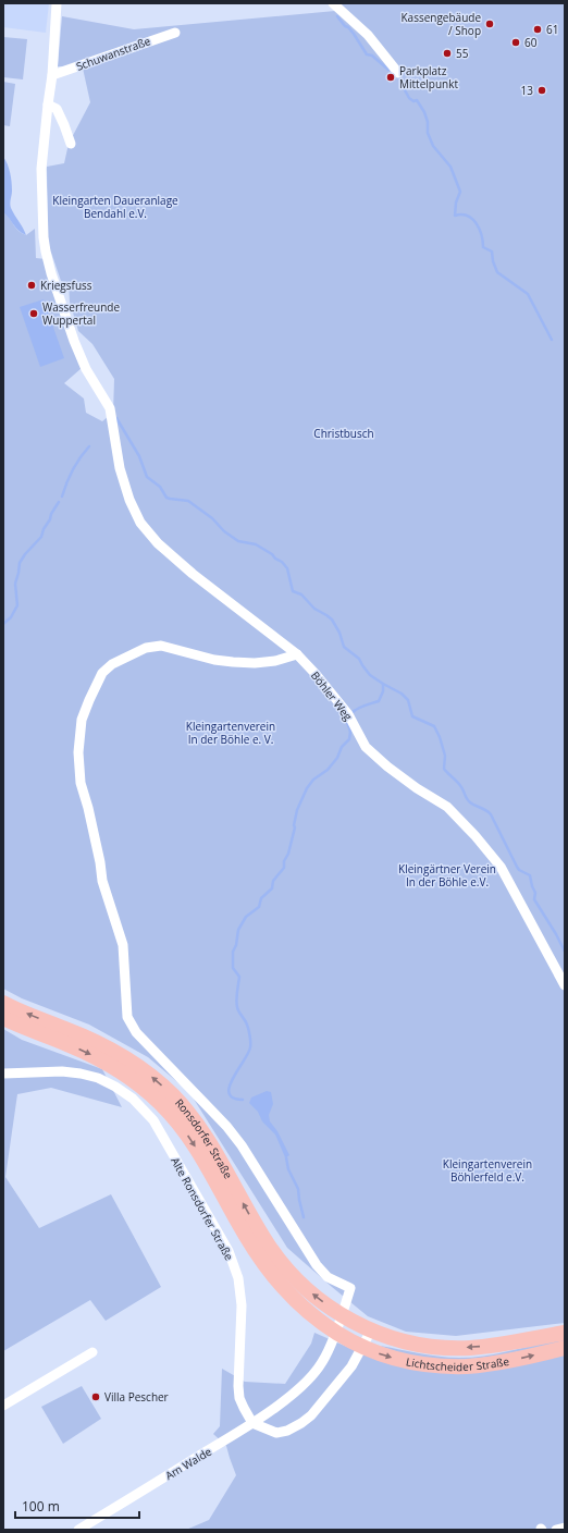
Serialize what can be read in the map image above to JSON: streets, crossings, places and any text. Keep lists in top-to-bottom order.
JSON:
{
  "streets": {
    "main road": ["Ronsdorfer Straße", "Lichtscheider Straße"],
    "street": [
      "Schuwanstraße",
      "Böhler Weg",
      "Alte Ronsdorfer Straße",
      "Am Walde"
    ]
  },
  "crossings": [
    ["Böhler Weg", "Am Walde"],
    ["Ronsdorfer Straße", "Lichtscheider Straße"],
    ["Alte Ronsdorfer Straße", "Am Walde"]
  ],
  "parks": [
    "Kleingarten Daueranlage Bendahl e.V.",
    "Christbusch",
    "Kleingartenverein In der Böhle e. V.",
    "Kleingärtner Verein In der Böhle e.V.",
    "Kleingartenverein Böhlerfeld e.V."
  ],
  "places": [
    "Kassengebäude / Shop",
    "61",
    "60",
    "55",
    "Parkplatz Mittelpunkt",
    "13",
    "Kriegsfuss",
    "Wasserfreunde Wuppertal",
    "Villa Pescher"
  ],
  "scale_bar": "100 m"
}
